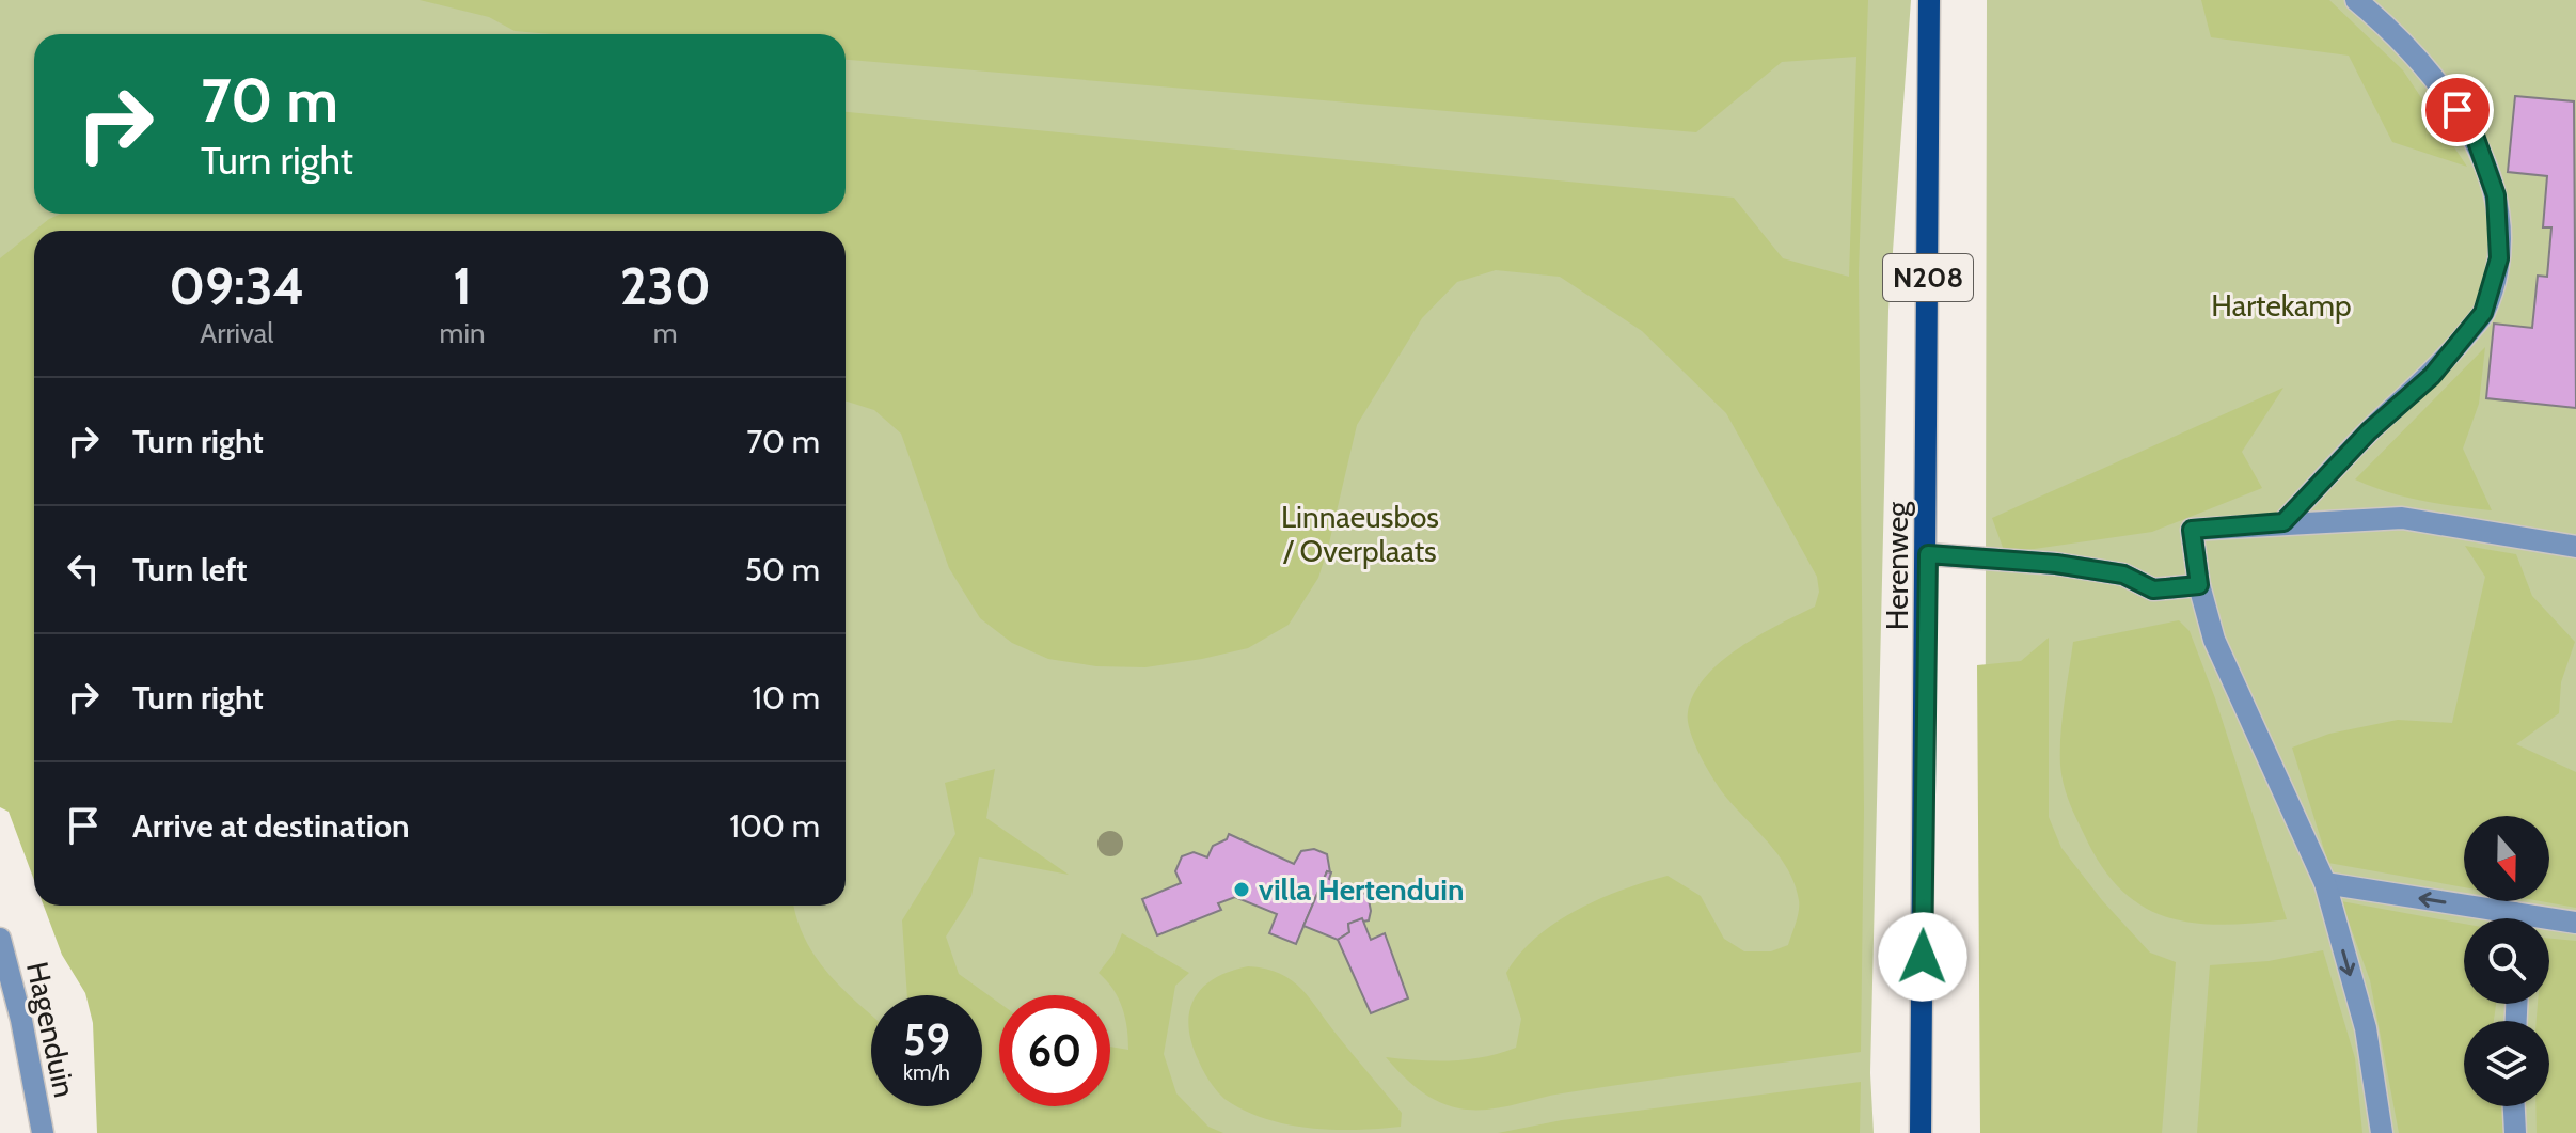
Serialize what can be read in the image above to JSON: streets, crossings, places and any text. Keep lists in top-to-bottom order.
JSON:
{
  "streets": {
    "main road": ["N208", "Herenweg"],
    "lane": ["Hagenduin"]
  },
  "parks": ["Hartekamp", "Linnaeusbos / Overplaats"],
  "places": ["villa Hertenduin"],
  "north": "bottom",
  "page": {
    "turn": ["70 m", "Turn right"],
    "eta": [
      "09:34",
      "Arrival",
      "1",
      "min",
      "230",
      "m"
    ],
    "list": [
      {
        "name": "Turn right",
        "value": "70 m"
      },
      {
        "name": "Turn left",
        "value": "50 m"
      },
      {
        "name": "Turn right",
        "value": "10 m"
      },
      {
        "name": "Arrive at destination",
        "value": "100 m"
      }
    ],
    "speed": "59 km/h",
    "limit": "60"
  }
}
